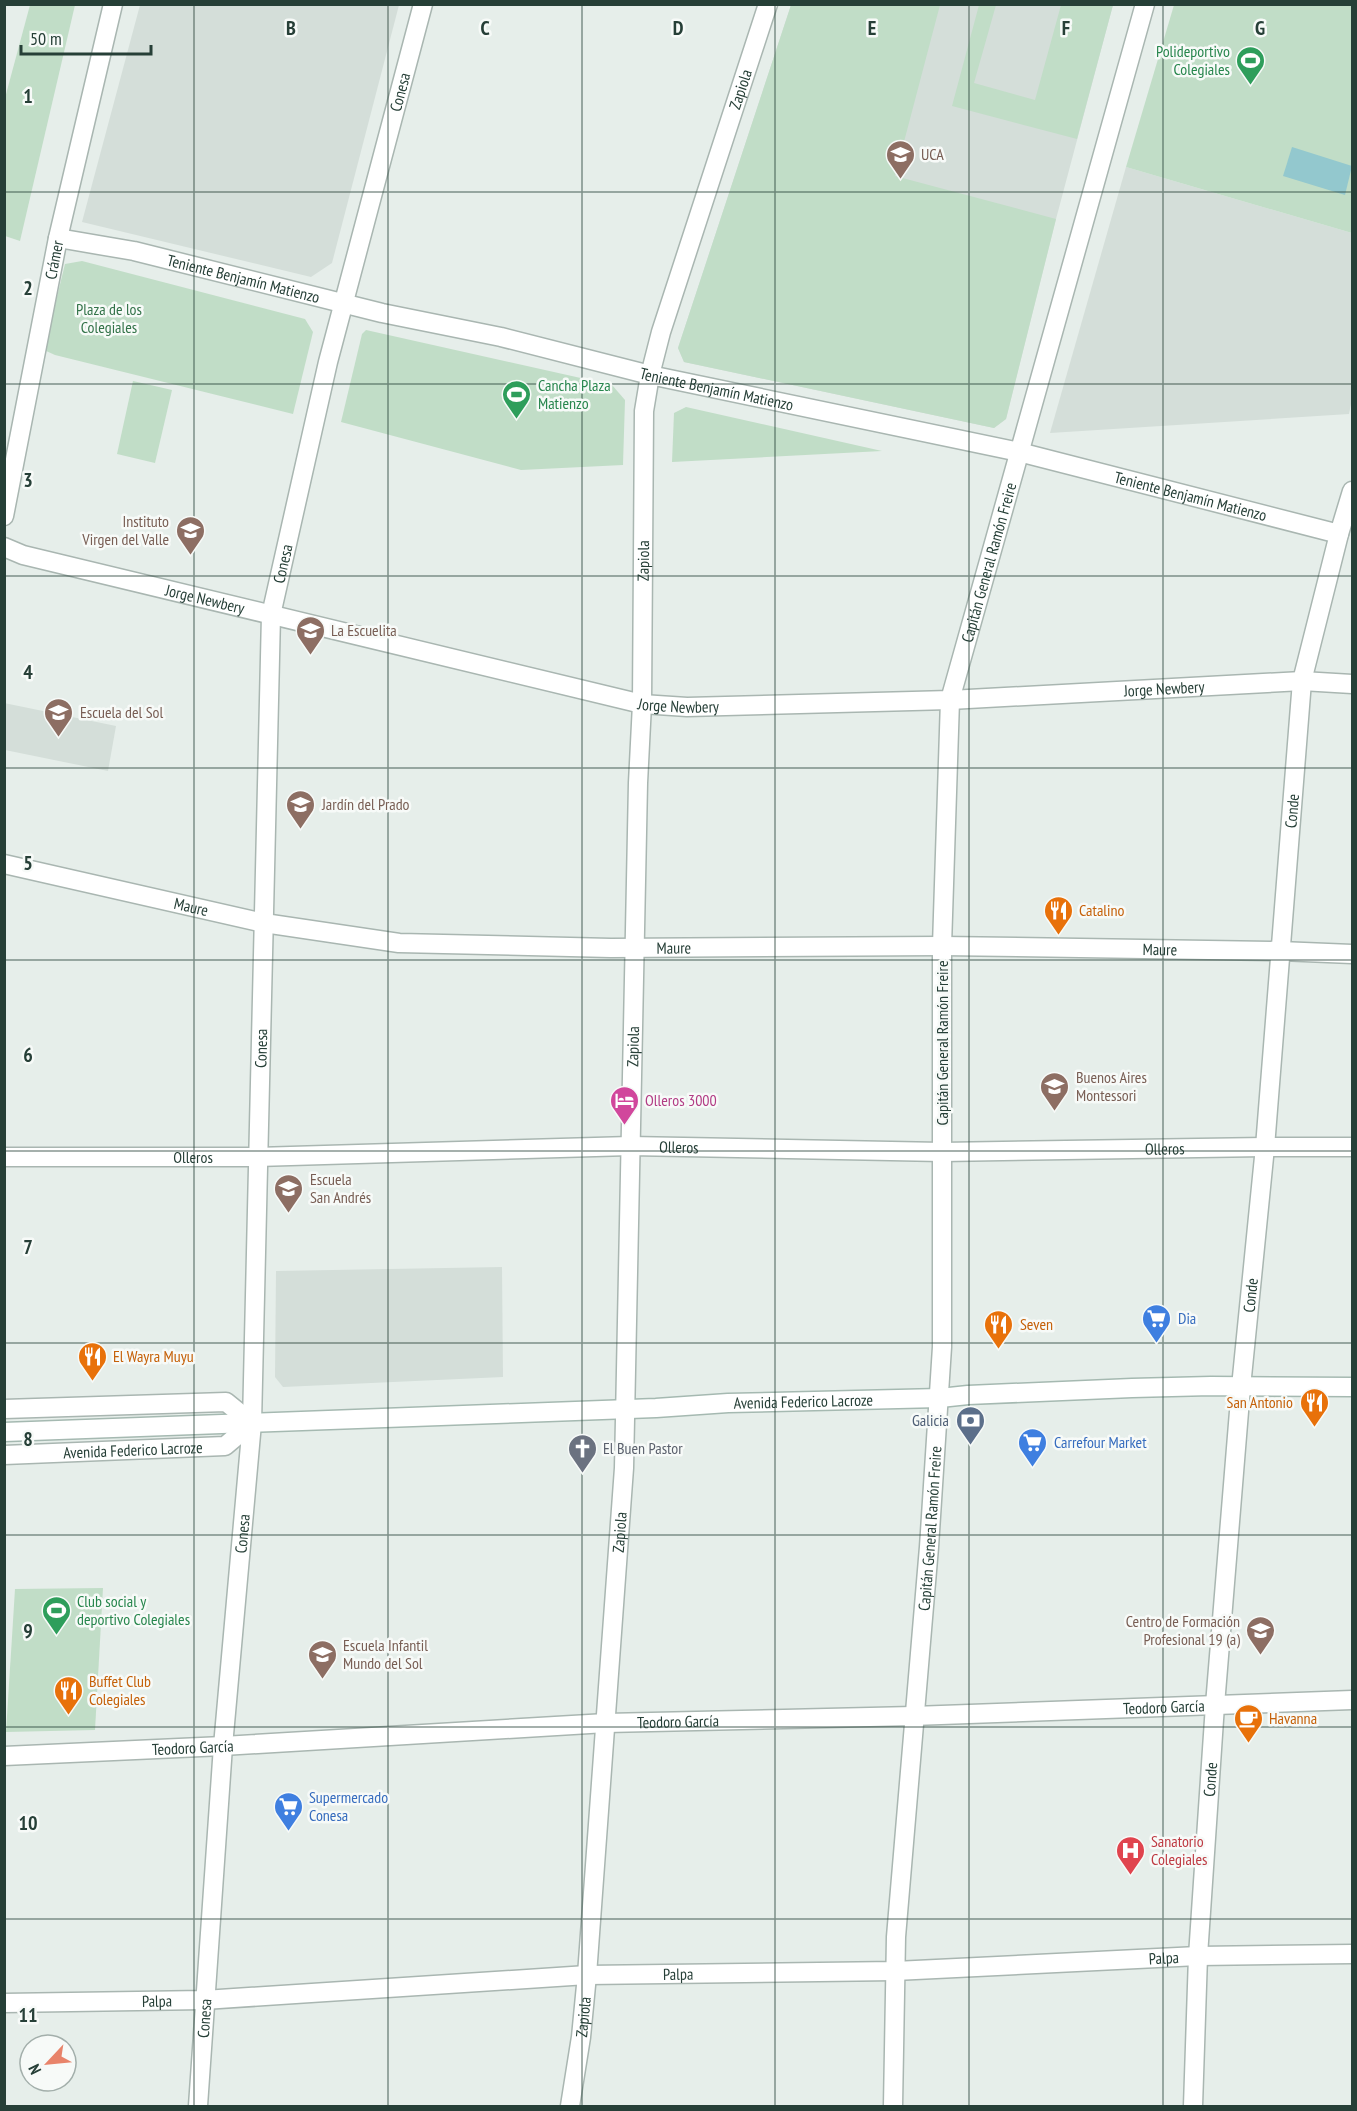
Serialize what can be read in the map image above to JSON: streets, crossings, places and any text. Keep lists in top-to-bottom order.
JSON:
{
  "streets": {
    "street": [
      "Zapiola",
      "Conesa",
      "Crámer",
      "Teniente Benjamín Matienzo",
      "Capitán General Ramón Freire",
      "Jorge Newbery",
      "Conde",
      "Maure",
      "Olleros",
      "Avenida Federico Lacroze",
      "Teodoro García",
      "Palpa"
    ]
  },
  "crossings": [
    ["Zapiola", "Teniente Benjamín Matienzo"],
    ["Zapiola", "Jorge Newbery"],
    ["Zapiola", "Maure"],
    ["Zapiola", "Olleros"],
    ["Zapiola", "Avenida Federico Lacroze"],
    ["Zapiola", "Teodoro García"],
    ["Zapiola", "Palpa"],
    ["Conesa", "Teniente Benjamín Matienzo"],
    ["Conesa", "Jorge Newbery"],
    ["Conesa", "Maure"],
    ["Conesa", "Olleros"],
    ["Conesa", "Avenida Federico Lacroze"],
    ["Conesa", "Teodoro García"],
    ["Conesa", "Palpa"],
    ["Crámer", "Teniente Benjamín Matienzo"],
    ["Teniente Benjamín Matienzo", "Capitán General Ramón Freire"],
    ["Teniente Benjamín Matienzo", "Conde"],
    ["Capitán General Ramón Freire", "Jorge Newbery"],
    ["Capitán General Ramón Freire", "Maure"],
    ["Capitán General Ramón Freire", "Olleros"],
    ["Capitán General Ramón Freire", "Avenida Federico Lacroze"],
    ["Capitán General Ramón Freire", "Teodoro García"],
    ["Capitán General Ramón Freire", "Palpa"],
    ["Jorge Newbery", "Conde"],
    ["Conde", "Maure"],
    ["Conde", "Olleros"],
    ["Conde", "Avenida Federico Lacroze"],
    ["Conde", "Teodoro García"],
    ["Conde", "Palpa"]
  ],
  "parks": ["Plaza de los Colegiales"],
  "places": {
    "sports": ["Polideportivo Colegiales", "Cancha Plaza Matienzo", "Club social y deportivo Colegiales"],
    "school or university": [
      "UCA",
      "Instituto Virgen del Valle",
      "La Escuelita",
      "Escuela del Sol",
      "Jardín del Prado",
      "Buenos Aires Montessori",
      "Escuela San Andrés",
      "Centro de Formación Profesional 19 (a)",
      "Escuela Infantil Mundo del Sol"
    ],
    "restaurant": [
      "Catalino",
      "Seven",
      "El Wayra Muyu",
      "San Antonio",
      "Buffet Club Colegiales"
    ],
    "hotel": ["Olleros 3000"],
    "supermarket": ["Dia", "Carrefour Market", "Supermercado Conesa"],
    "bank": ["Galicia"],
    "church": ["El Buen Pastor"],
    "cafe": ["Havanna"],
    "hospital": ["Sanatorio Colegiales"]
  },
  "scale_bar": "50 m",
  "north": "bottom left",
  "grid": {
    "columns": [
      "B",
      "C",
      "D",
      "E",
      "F",
      "G"
    ],
    "rows": [
      "1",
      "2",
      "3",
      "4",
      "5",
      "6",
      "7",
      "8",
      "9",
      "10",
      "11"
    ]
  }
}
